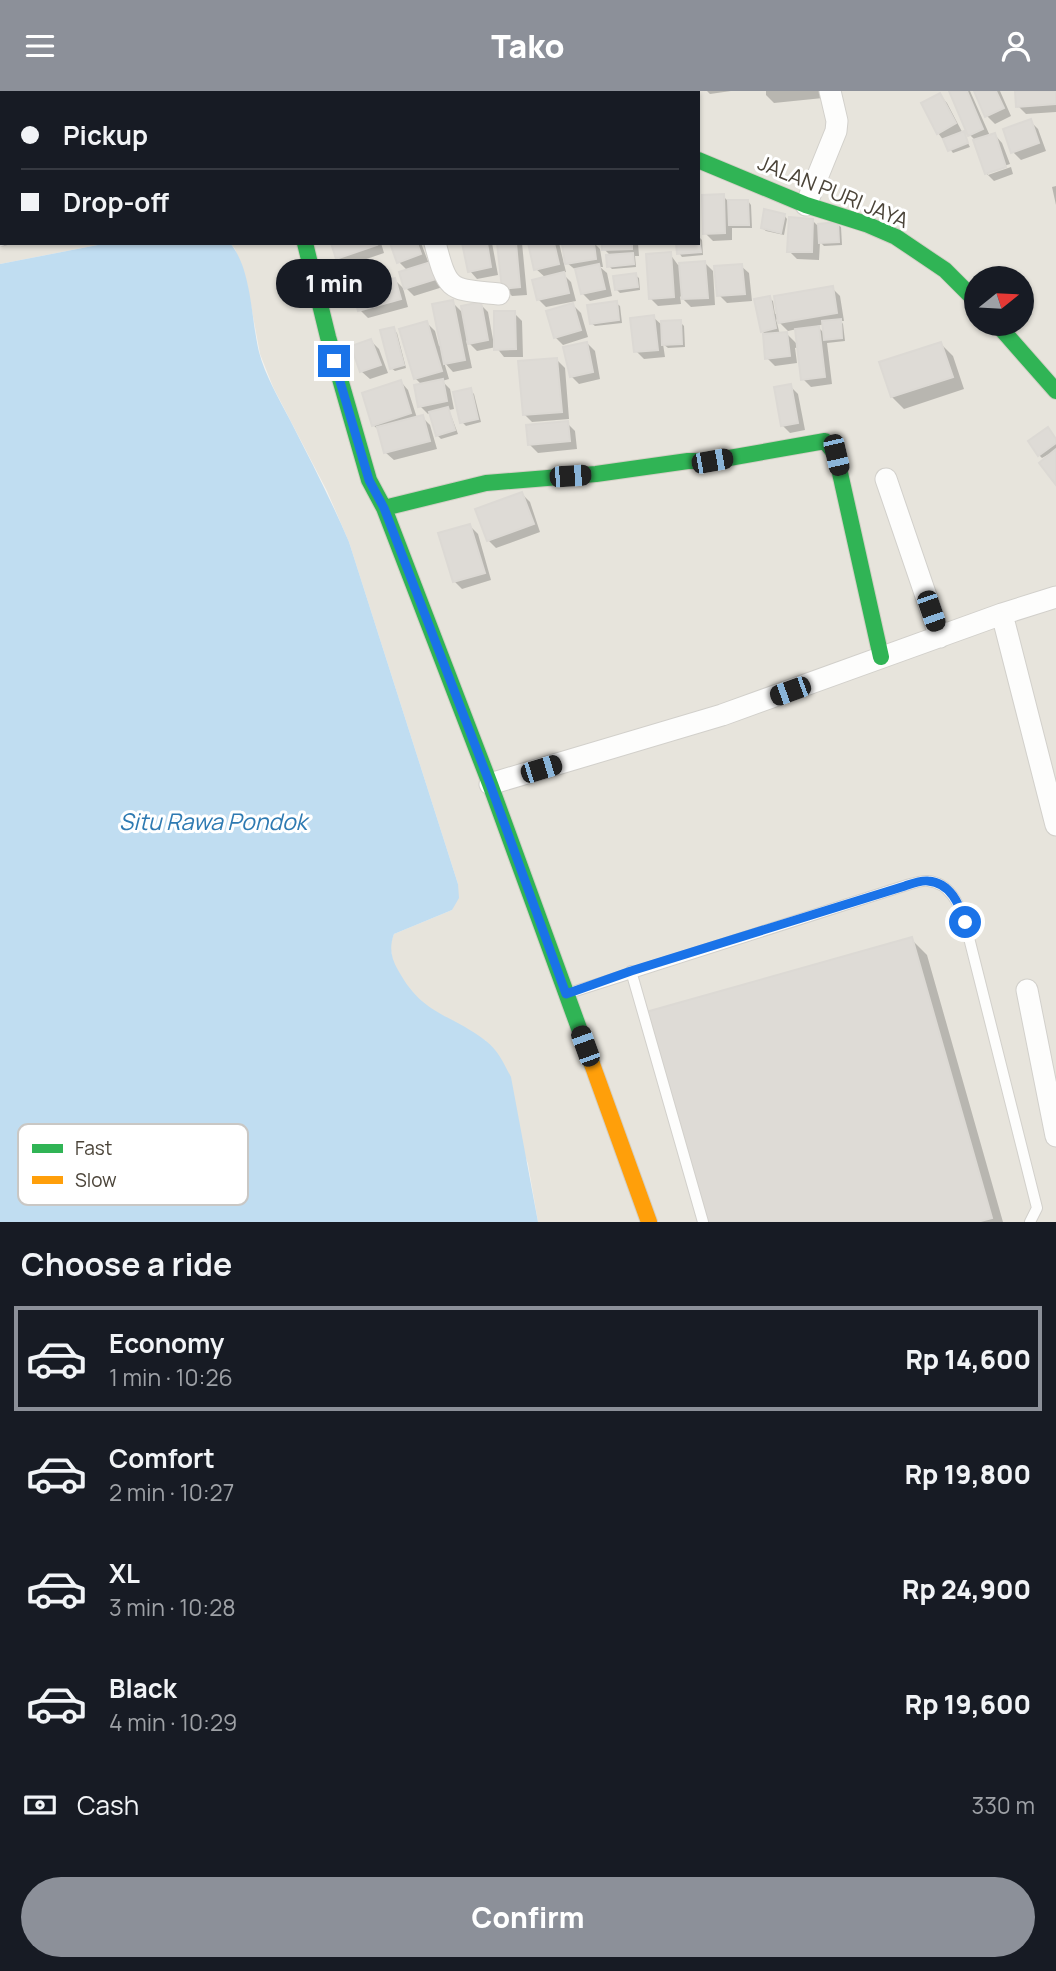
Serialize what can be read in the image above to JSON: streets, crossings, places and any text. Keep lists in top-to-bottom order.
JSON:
{
  "streets": {
    "street": ["JALAN PURI JAYA"]
  },
  "water": ["Situ Rawa Pondok"],
  "legend": ["Fast", "Slow"],
  "north": "right",
  "page": {
    "header": "Tako",
    "banner": ["Pickup", "Drop-off"],
    "bubble": "1 min",
    "heading": "Choose a ride",
    "list": [
      {
        "name": "Economy",
        "note": "1 min · 10:26",
        "value": "Rp 14,600"
      },
      {
        "name": "Comfort",
        "note": "2 min · 10:27",
        "value": "Rp 19,800"
      },
      {
        "name": "XL",
        "note": "3 min · 10:28",
        "value": "Rp 24,900"
      },
      {
        "name": "Black",
        "note": "4 min · 10:29",
        "value": "Rp 19,600"
      }
    ],
    "pay": ["Cash", "330 m"],
    "buttons": "Confirm"
  }
}
